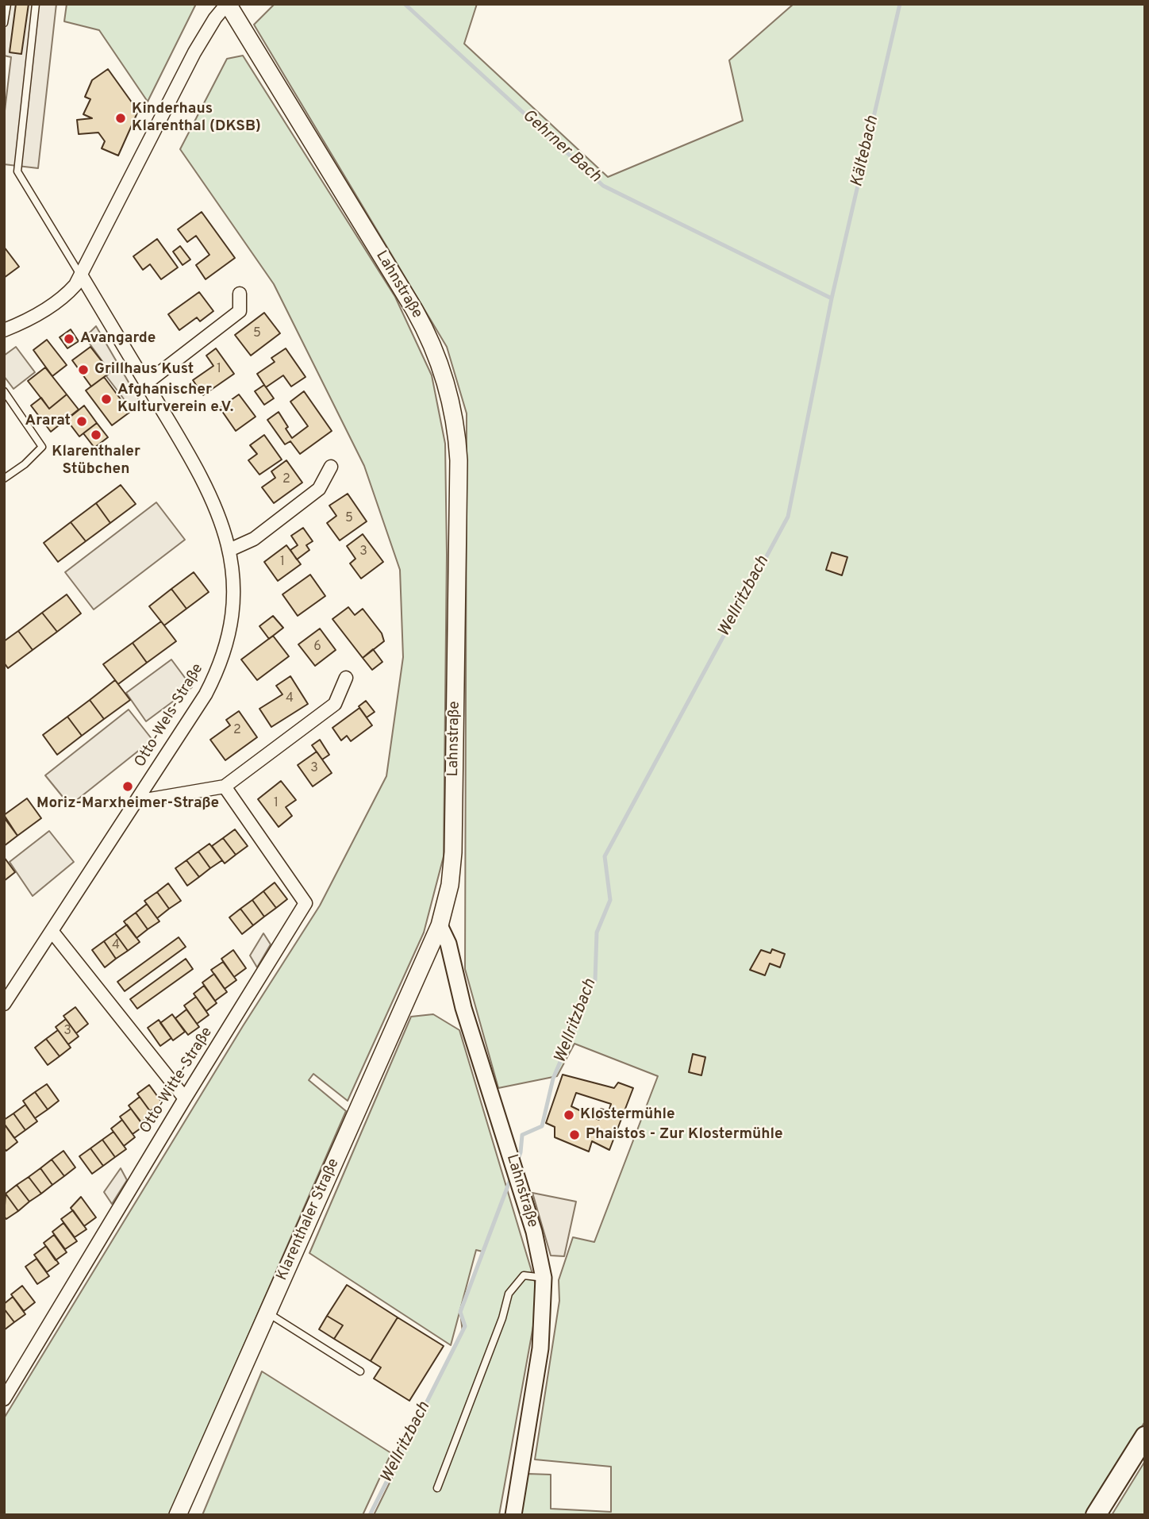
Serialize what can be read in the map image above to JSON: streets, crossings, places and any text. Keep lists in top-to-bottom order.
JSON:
{
  "streets": {
    "main road": ["Lahnstraße", "Klarenthaler Straße"],
    "street": ["Otto-Wels-Straße", "Otto-Witte-Straße"]
  },
  "crossings": [
    ["Lahnstraße", "Klarenthaler Straße"]
  ],
  "water": ["Gehrner Bach", "Kältebach", "Wellritzbach"],
  "places": [
    "Kinderhaus Klarenthal (DKSB)",
    "Avangarde",
    "Grillhaus Kust",
    "Afghanischer Kulturverein e.V.",
    "Ararat",
    "Klarenthaler Stübchen",
    "Moriz-Marxheimer-Straße",
    "Klostermühle",
    "Phaistos - Zur Klostermühle"
  ],
  "house_numbers": [
    "5",
    "1",
    "2",
    "5",
    "3",
    "1",
    "6",
    "4",
    "2",
    "3",
    "1",
    "4",
    "3"
  ]
}
